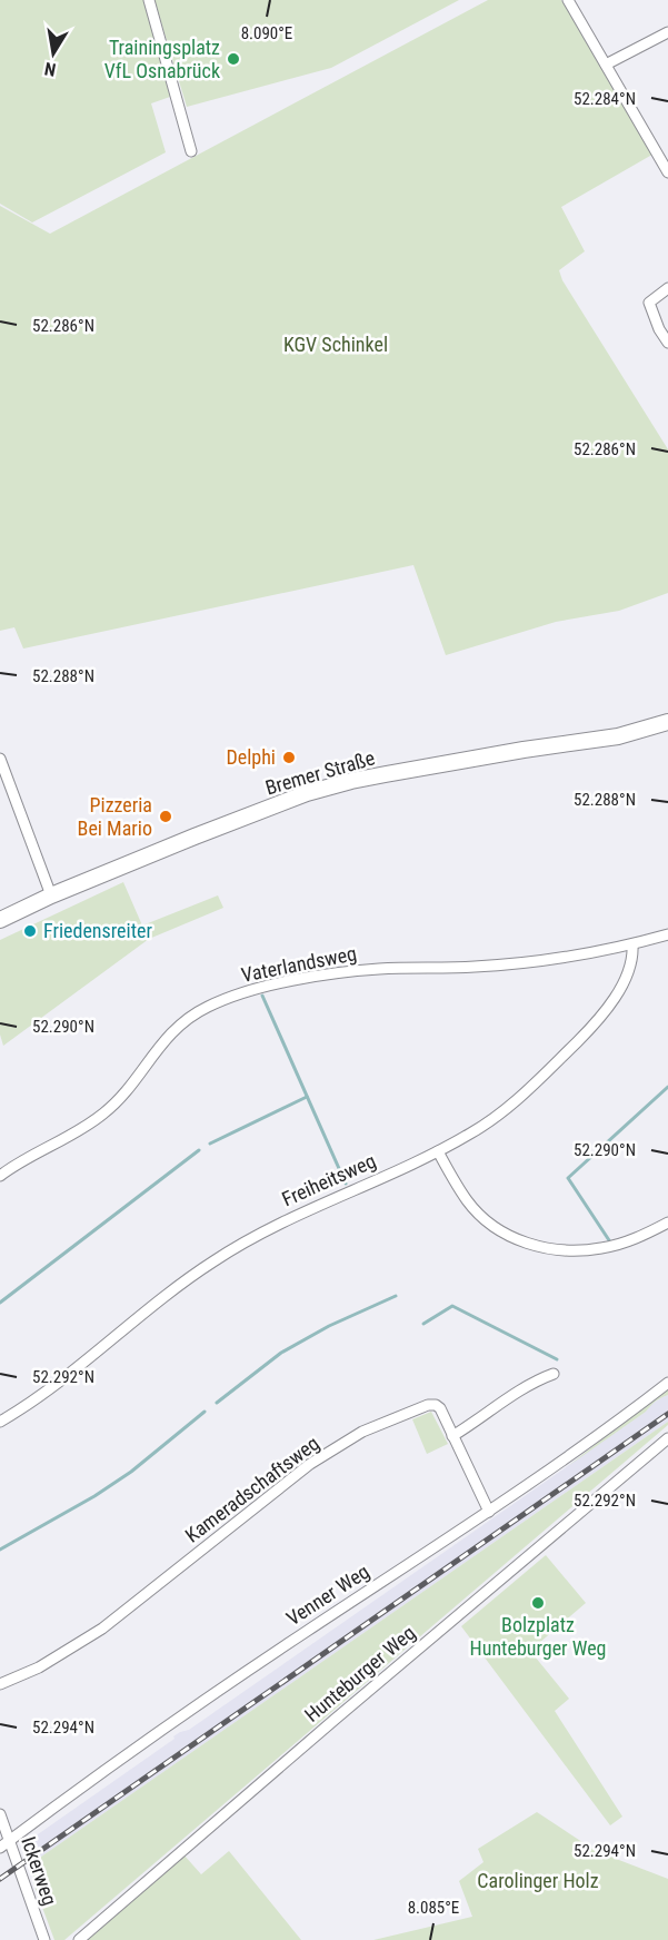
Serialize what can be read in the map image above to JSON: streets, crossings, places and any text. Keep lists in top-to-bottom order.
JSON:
{
  "streets": {
    "main road": ["Bremer Straße"],
    "street": [
      "Vaterlandsweg",
      "Freiheitsweg",
      "Kameradschaftsweg",
      "Venner Weg",
      "Hunteburger Weg",
      "Ickerweg"
    ]
  },
  "crossings": [
    ["Vaterlandsweg", "Freiheitsweg"],
    ["Kameradschaftsweg", "Venner Weg"],
    ["Venner Weg", "Ickerweg"]
  ],
  "parks": ["KGV Schinkel", "Carolinger Holz"],
  "places": [
    "Trainingsplatz VfL Osnabrück",
    "Delphi",
    "Pizzeria Bei Mario",
    "Friedensreiter",
    "Bolzplatz Hunteburger Weg"
  ],
  "north": "bottom",
  "coordinates": [
    "8.090°E",
    "52.284°N",
    "52.286°N",
    "52.288°N",
    "52.290°N",
    "52.292°N",
    "52.294°N",
    "8.085°E"
  ]
}
